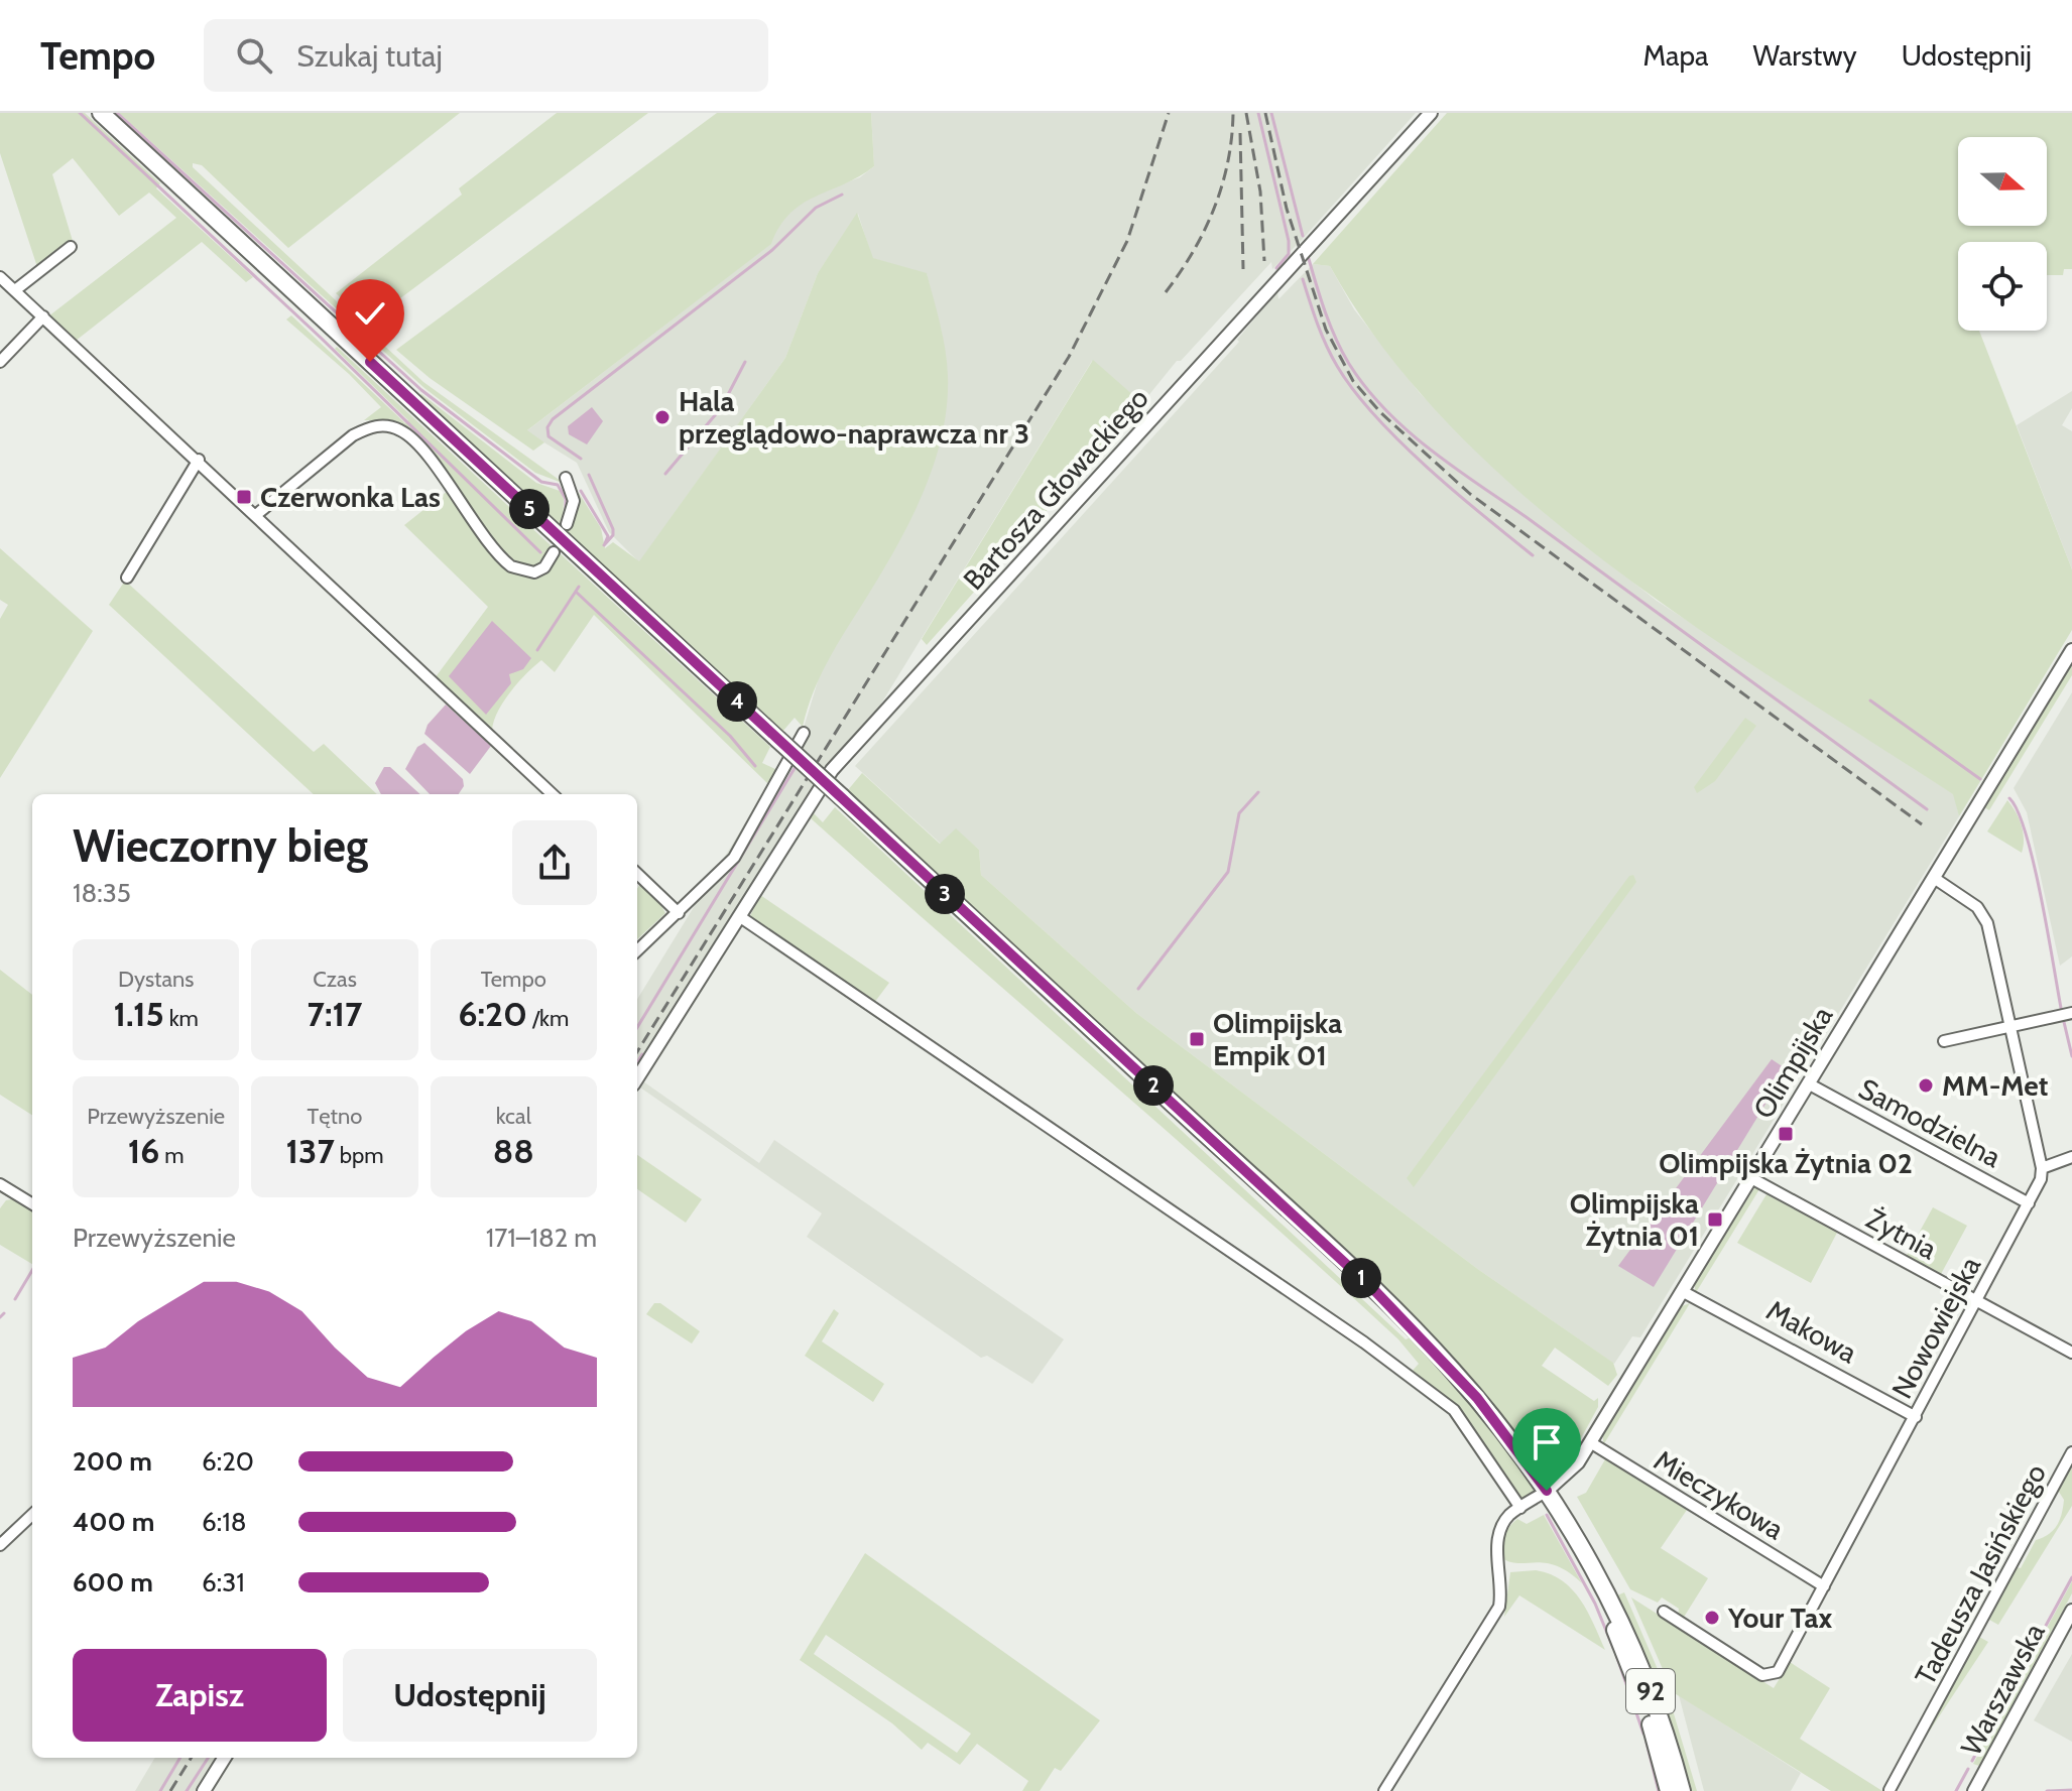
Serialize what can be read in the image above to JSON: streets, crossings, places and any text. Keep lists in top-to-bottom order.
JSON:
{
  "streets": {
    "main road": ["92"],
    "street": [
      "Bartosza Głowackiego",
      "Olimpijska",
      "Samodzielna",
      "Żytnia",
      "Nowowiejska",
      "Makowa",
      "Mieczykowa",
      "Tadeusza Jasińskiego",
      "Warszawska"
    ]
  },
  "crossings": [
    ["Olimpijska", "Samodzielna"],
    ["Olimpijska", "Żytnia"],
    ["Olimpijska", "Makowa"],
    ["Olimpijska", "Mieczykowa"],
    ["Olimpijska", "92"],
    ["Samodzielna", "Nowowiejska"],
    ["Żytnia", "Nowowiejska"],
    ["Nowowiejska", "Makowa"],
    ["Nowowiejska", "Mieczykowa"]
  ],
  "places": {
    "other": ["Hala przeglądowo-naprawcza nr 3", "MM-Met", "Your Tax"],
    "transit": [
      "Czerwonka Las",
      "Olimpijska Empik 01",
      "Olimpijska Żytnia 02",
      "Olimpijska Żytnia 01"
    ]
  },
  "north": "right",
  "page": {
    "header": "Tempo",
    "search": "Szukaj tutaj",
    "nav": ["Mapa", "Warstwy", "Udostępnij"],
    "pins": [
      "5",
      "4",
      "3",
      "2",
      "1"
    ],
    "heading": ["Wieczorny bieg", "18:35"],
    "stats": [
      ["Dystans", "1.15 km"],
      ["Czas", "7:17"],
      ["Tempo", "6:20 /km"],
      ["Przewyższenie", "16 m"],
      ["Tętno", "137 bpm"],
      ["kcal", "88"]
    ],
    "chart": ["Przewyższenie", "171–182 m"],
    "list": [
      {
        "name": "200 m",
        "note": "6:20"
      },
      {
        "name": "400 m",
        "note": "6:18"
      },
      {
        "name": "600 m",
        "note": "6:31"
      }
    ],
    "buttons": ["Zapisz", "Udostępnij"]
  }
}
